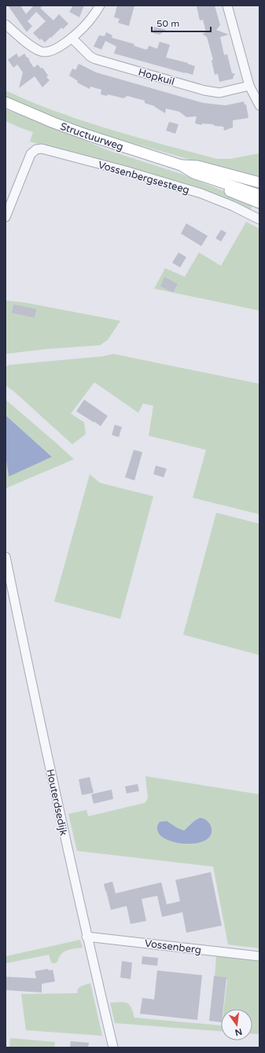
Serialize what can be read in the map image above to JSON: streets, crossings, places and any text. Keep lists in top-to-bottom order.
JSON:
{
  "streets": {
    "main road": ["Structuurweg"],
    "street": [
      "Hopkuil",
      "Vossenbergsesteeg",
      "Houterdsedijk",
      "Vossenberg"
    ]
  },
  "crossings": [
    ["Houterdsedijk", "Vossenberg"]
  ],
  "scale_bar": "50 m",
  "north": "bottom"
}
